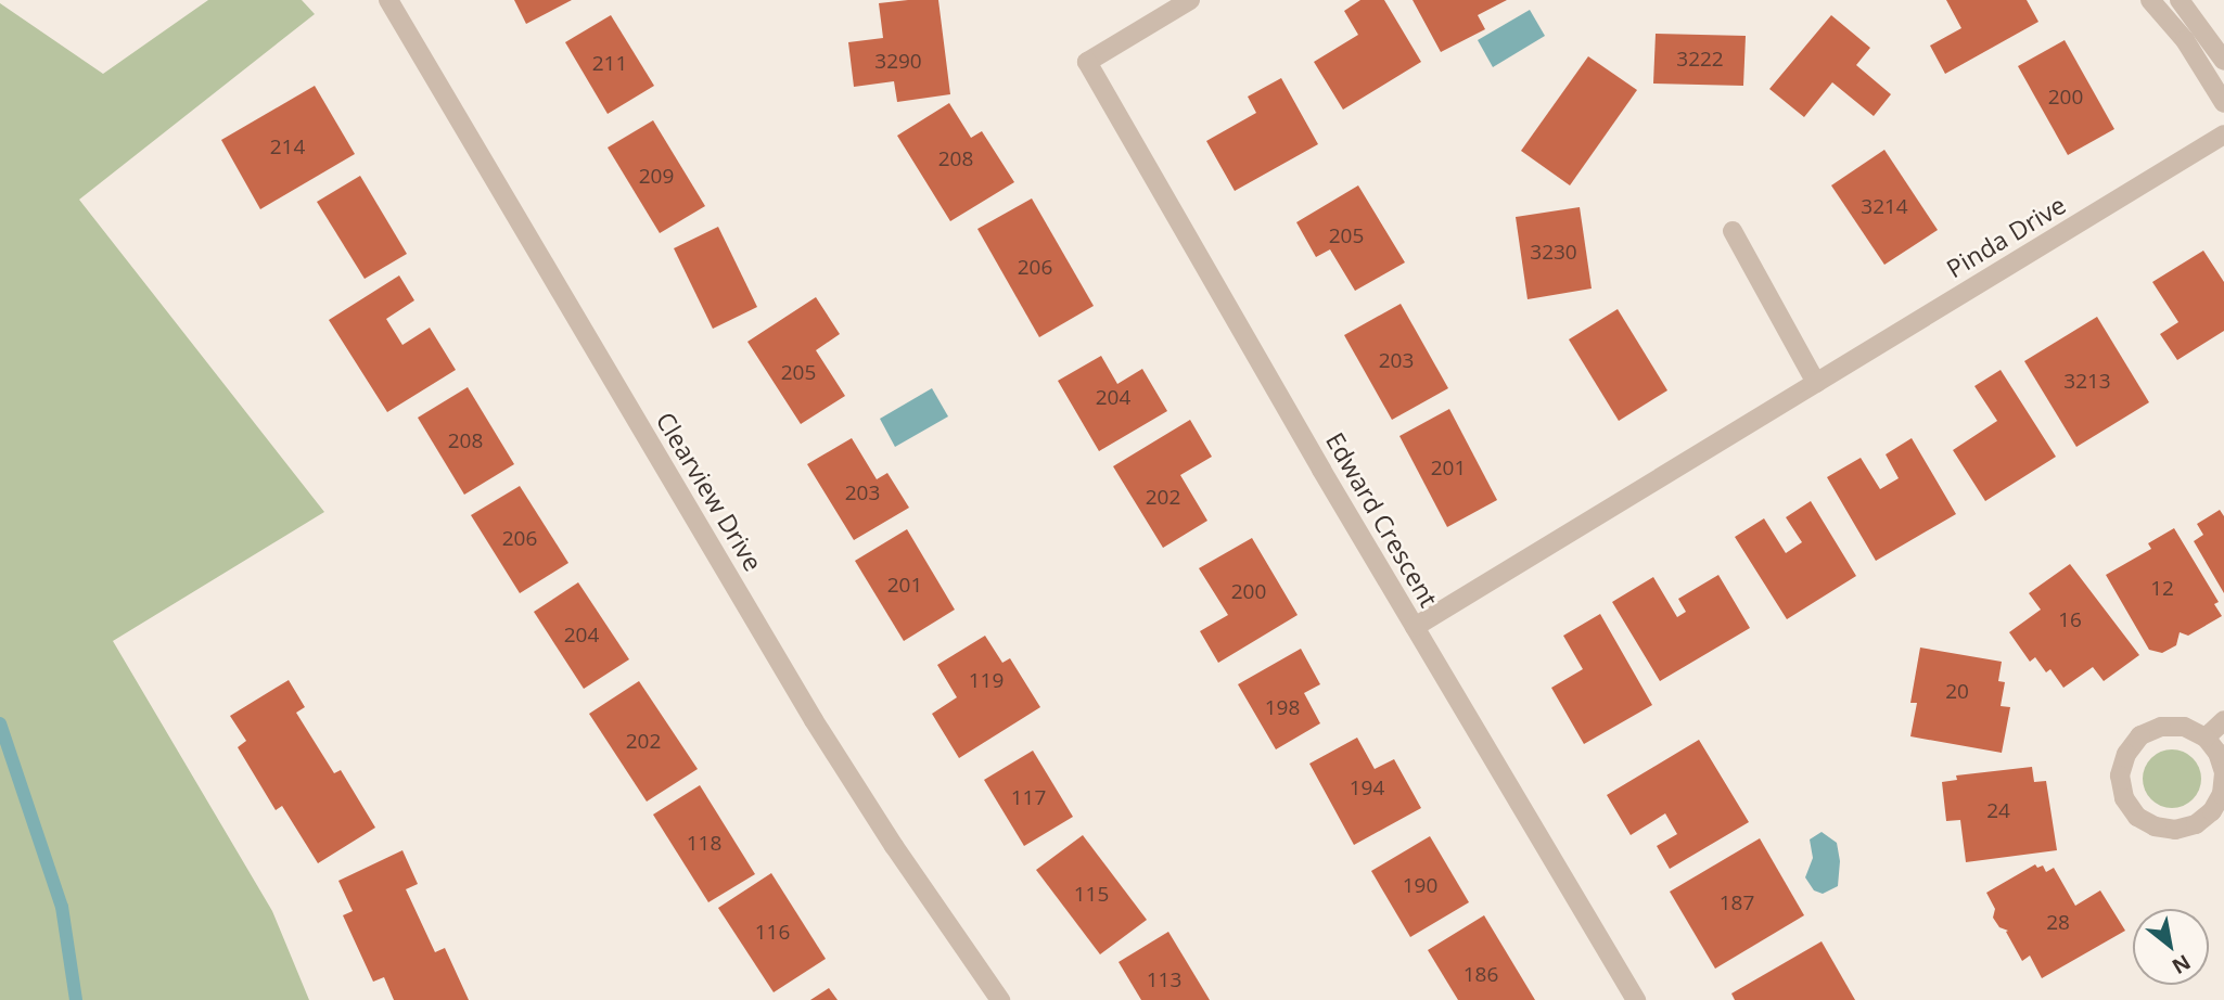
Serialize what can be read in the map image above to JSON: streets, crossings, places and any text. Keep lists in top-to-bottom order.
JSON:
{
  "streets": {
    "street": ["Pinda Drive", "Clearview Drive", "Edward Crescent"]
  },
  "crossings": [
    ["Pinda Drive", "Edward Crescent"]
  ],
  "house_numbers": [
    "3222",
    "3290",
    "211",
    "200",
    "214",
    "208",
    "209",
    "3214",
    "205",
    "3230",
    "206",
    "203",
    "205",
    "3213",
    "204",
    "208",
    "201",
    "203",
    "202",
    "206",
    "201",
    "12",
    "200",
    "16",
    "204",
    "119",
    "20",
    "198",
    "202",
    "194",
    "117",
    "24",
    "118",
    "190",
    "115",
    "187",
    "28",
    "116",
    "186",
    "113"
  ],
  "north": "bottom right"
}
